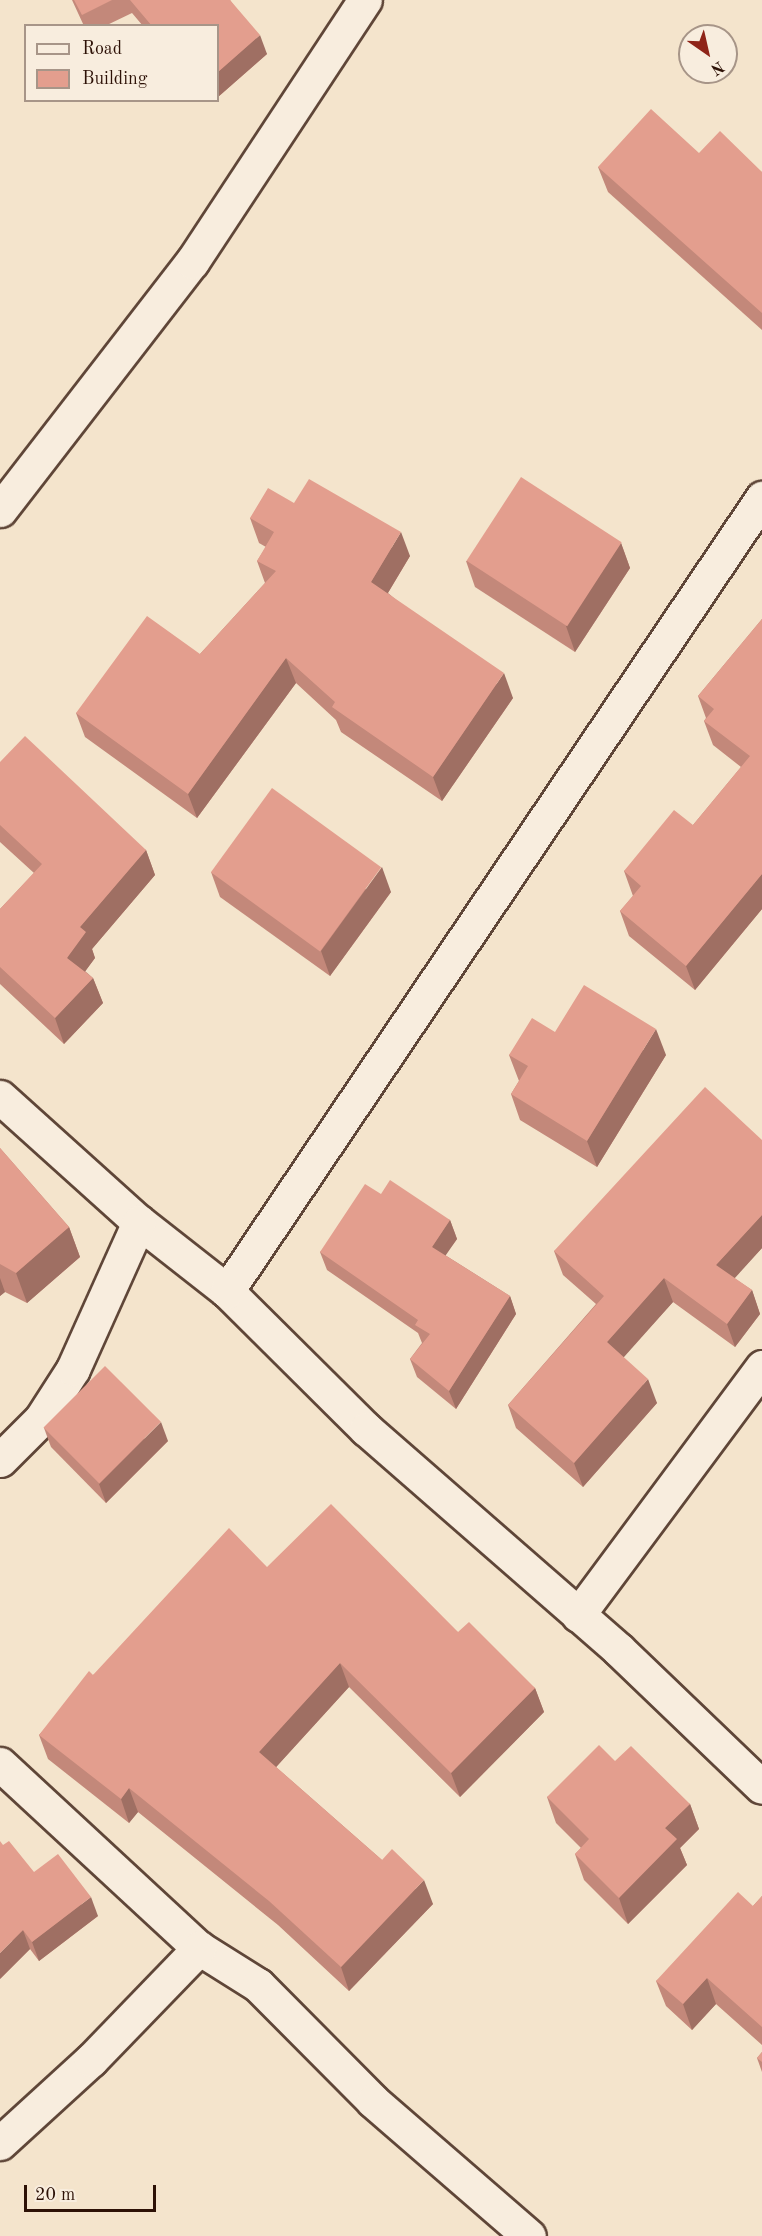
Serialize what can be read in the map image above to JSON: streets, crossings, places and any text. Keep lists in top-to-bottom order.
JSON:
{
  "legend": ["Road", "Building"],
  "scale_bar": "20 m",
  "north": "bottom right"
}
